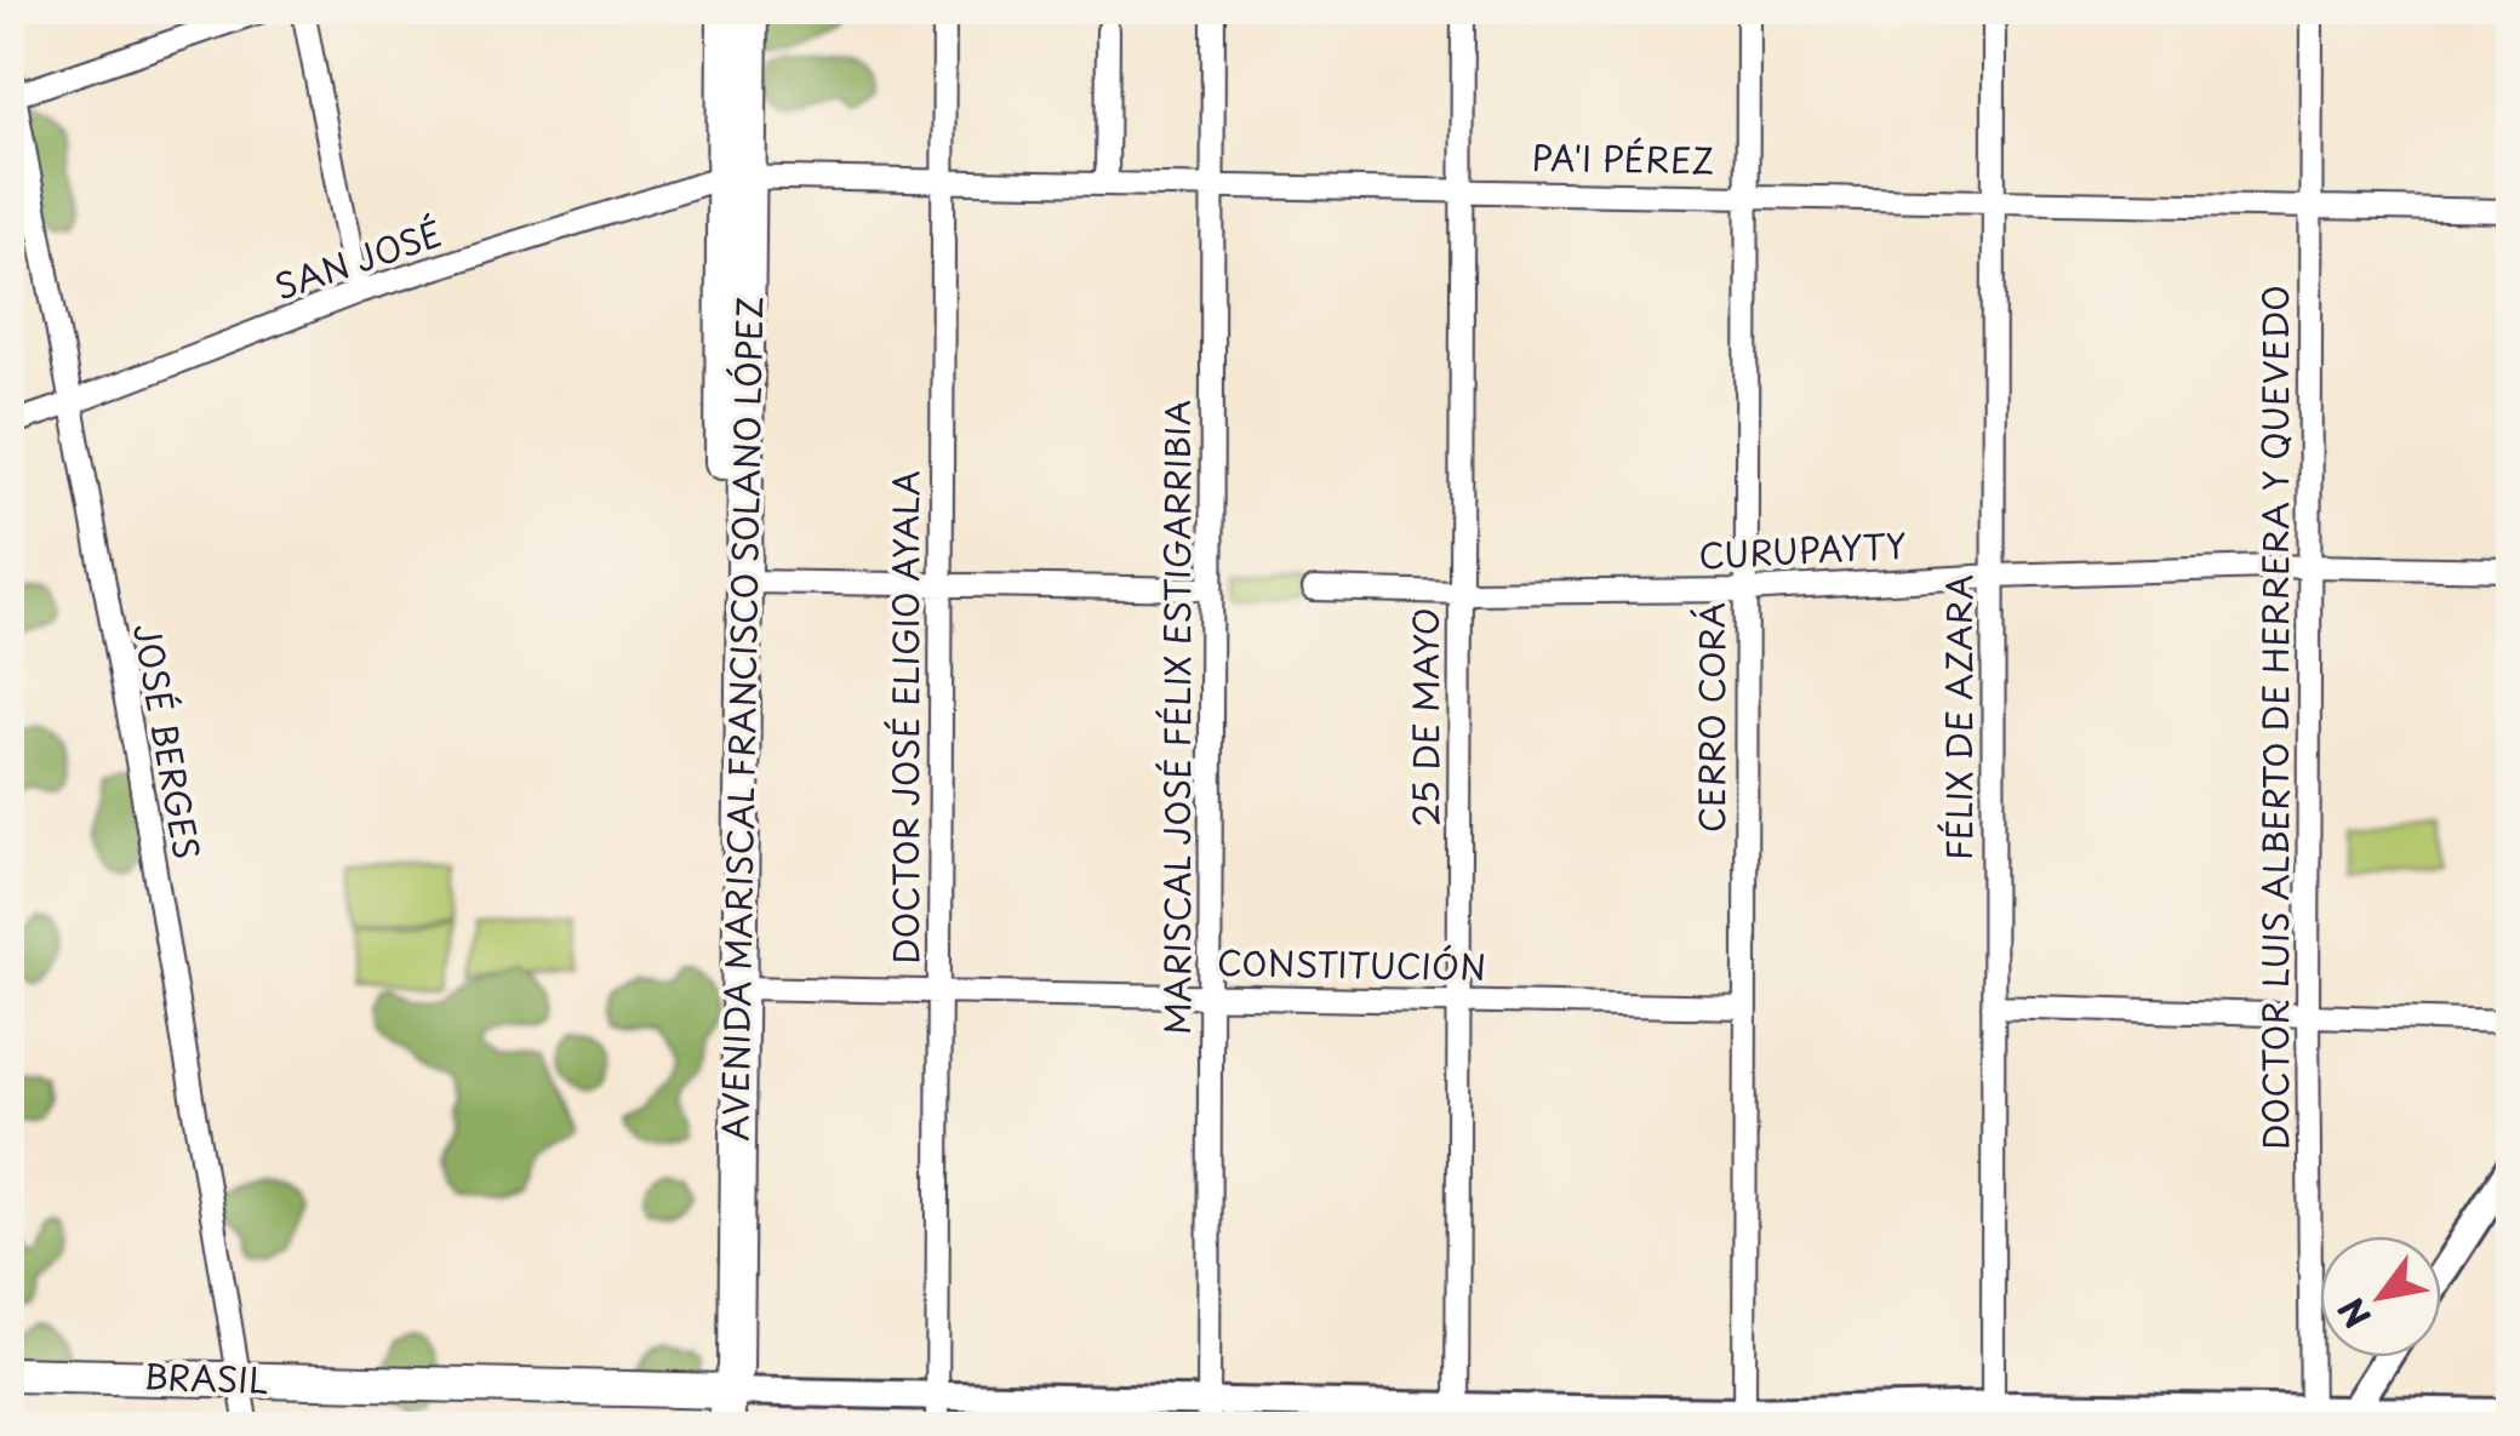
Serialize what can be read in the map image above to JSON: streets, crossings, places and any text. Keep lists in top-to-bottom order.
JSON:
{
  "streets": {
    "highway": ["AVENIDA MARISCAL FRANCISCO SOLANO LÓPEZ", "BRASIL"],
    "street": [
      "PA'I PÉREZ",
      "SAN JOSÉ",
      "CURUPAYTY",
      "DOCTOR JOSÉ ELIGIO AYALA",
      "MARISCAL JOSÉ FÉLIX ESTIGARRIBIA",
      "25 DE MAYO",
      "CERRO CORÁ",
      "FÉLIX DE AZARA",
      "DOCTOR LUIS ALBERTO DE HERRERA Y QUEVEDO",
      "JOSÉ BERGES",
      "CONSTITUCIÓN"
    ]
  },
  "crossings": [
    ["PA'I PÉREZ", "SAN JOSÉ"],
    ["PA'I PÉREZ", "DOCTOR JOSÉ ELIGIO AYALA"],
    ["PA'I PÉREZ", "MARISCAL JOSÉ FÉLIX ESTIGARRIBIA"],
    ["PA'I PÉREZ", "25 DE MAYO"],
    ["PA'I PÉREZ", "CERRO CORÁ"],
    ["PA'I PÉREZ", "FÉLIX DE AZARA"],
    ["PA'I PÉREZ", "DOCTOR LUIS ALBERTO DE HERRERA Y QUEVEDO"],
    ["PA'I PÉREZ", "AVENIDA MARISCAL FRANCISCO SOLANO LÓPEZ"],
    ["SAN JOSÉ", "AVENIDA MARISCAL FRANCISCO SOLANO LÓPEZ"],
    ["SAN JOSÉ", "JOSÉ BERGES"],
    ["CURUPAYTY", "25 DE MAYO"],
    ["CURUPAYTY", "CERRO CORÁ"],
    ["CURUPAYTY", "FÉLIX DE AZARA"],
    ["CURUPAYTY", "DOCTOR LUIS ALBERTO DE HERRERA Y QUEVEDO"],
    ["DOCTOR JOSÉ ELIGIO AYALA", "CONSTITUCIÓN"],
    ["DOCTOR JOSÉ ELIGIO AYALA", "BRASIL"],
    ["MARISCAL JOSÉ FÉLIX ESTIGARRIBIA", "CONSTITUCIÓN"],
    ["MARISCAL JOSÉ FÉLIX ESTIGARRIBIA", "BRASIL"],
    ["25 DE MAYO", "CONSTITUCIÓN"],
    ["25 DE MAYO", "BRASIL"],
    ["CERRO CORÁ", "CONSTITUCIÓN"],
    ["CERRO CORÁ", "BRASIL"],
    ["FÉLIX DE AZARA", "BRASIL"],
    ["DOCTOR LUIS ALBERTO DE HERRERA Y QUEVEDO", "BRASIL"],
    ["AVENIDA MARISCAL FRANCISCO SOLANO LÓPEZ", "CONSTITUCIÓN"],
    ["AVENIDA MARISCAL FRANCISCO SOLANO LÓPEZ", "BRASIL"],
    ["JOSÉ BERGES", "BRASIL"]
  ],
  "north": "bottom left"
}
